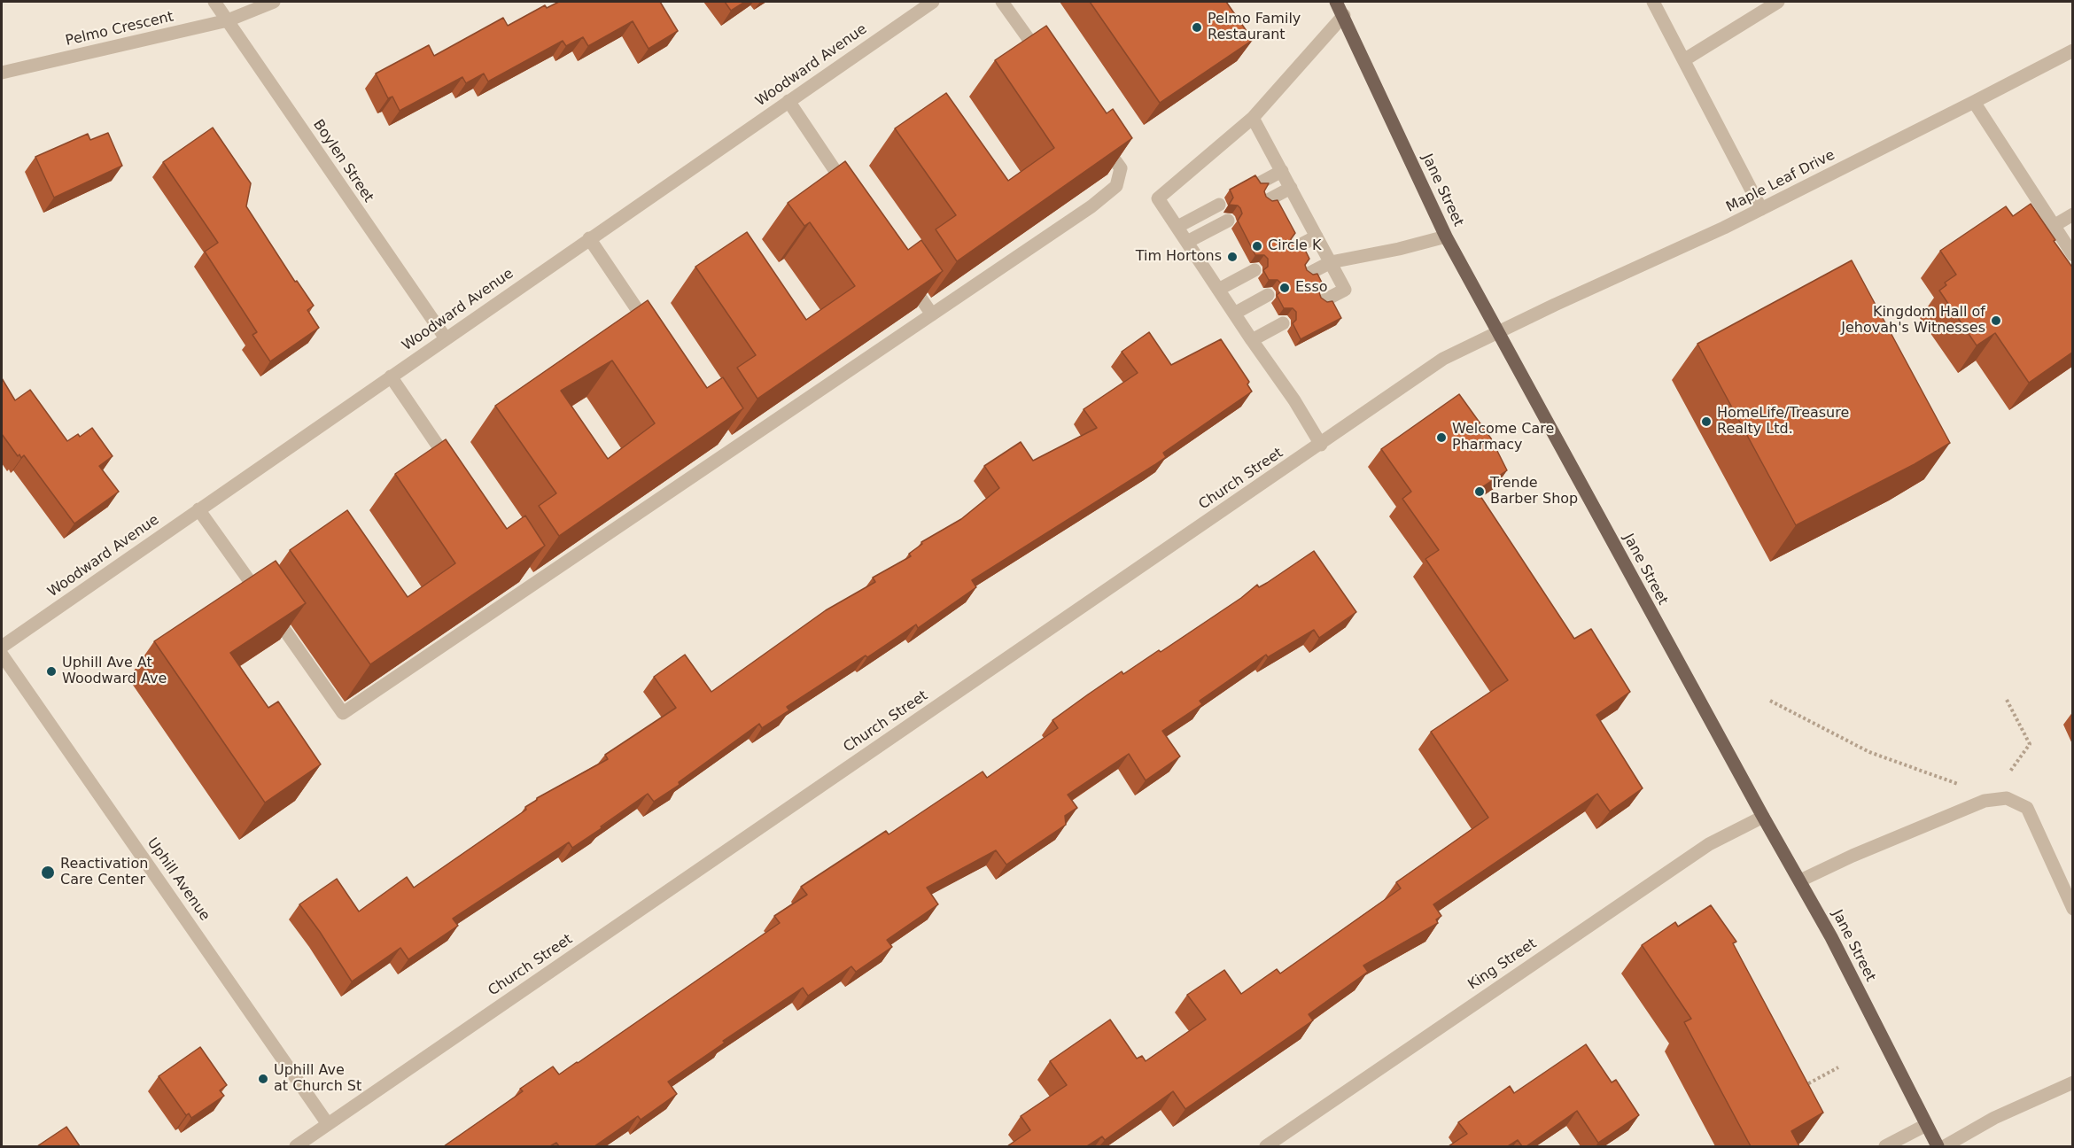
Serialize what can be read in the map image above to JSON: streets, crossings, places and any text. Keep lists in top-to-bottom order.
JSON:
{
  "streets": {
    "main road": ["Jane Street"],
    "street": [
      "Pelmo Crescent",
      "Woodward Avenue",
      "Boylen Street",
      "Maple Leaf Drive",
      "Church Street",
      "Uphill Avenue",
      "King Street"
    ]
  },
  "crossings": [
    ["Pelmo Crescent", "Boylen Street"],
    ["Woodward Avenue", "Boylen Street"],
    ["Maple Leaf Drive", "Jane Street"],
    ["Maple Leaf Drive", "Church Street"],
    ["Jane Street", "Church Street"],
    ["Jane Street", "King Street"],
    ["Church Street", "Uphill Avenue"]
  ],
  "places": [
    "Pelmo Family Restaurant",
    "Circle K",
    "Tim Hortons",
    "Esso",
    "Kingdom Hall of Jehovah's Witnesses",
    "HomeLife/Treasure Realty Ltd.",
    "Welcome Care Pharmacy",
    "Trende Barber Shop",
    "Uphill Ave At Woodward Ave",
    "Reactivation Care Center",
    "Uphill Ave at Church St"
  ]
}
